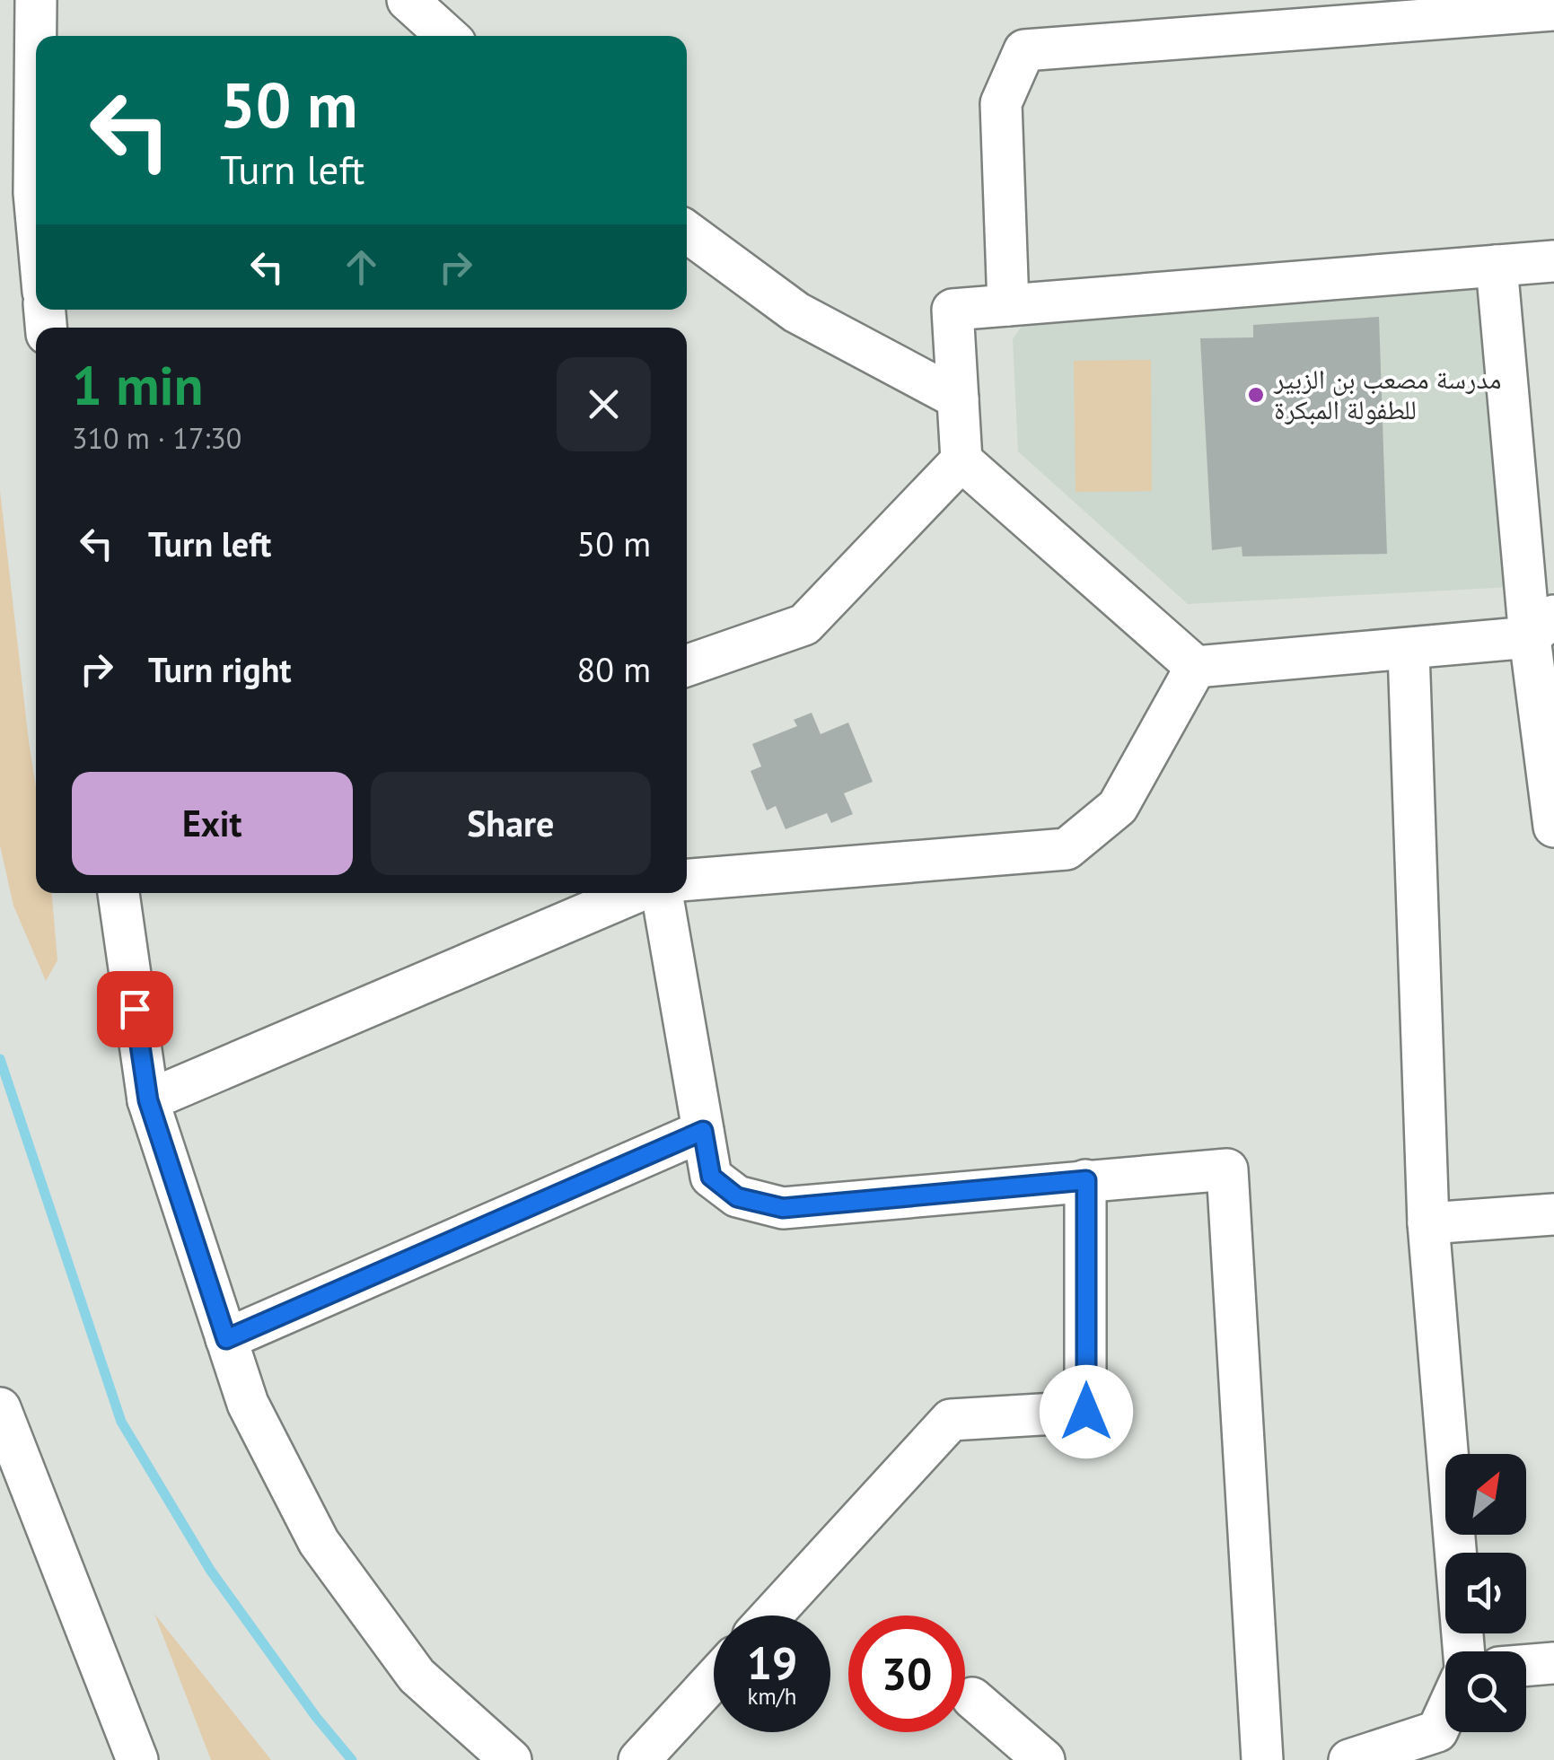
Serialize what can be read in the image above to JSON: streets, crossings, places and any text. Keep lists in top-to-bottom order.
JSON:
{
  "places": ["مدرسة مصعب بن الزبير للطفولة المبكرة"],
  "north": "top right",
  "page": {
    "turn": ["50 m", "Turn left"],
    "heading": ["1 min", "310 m · 17:30"],
    "list": [
      {
        "name": "Turn left",
        "value": "50 m"
      },
      {
        "name": "Turn right",
        "value": "80 m"
      }
    ],
    "buttons": ["Exit", "Share"],
    "speed": "19 km/h",
    "limit": "30"
  }
}
